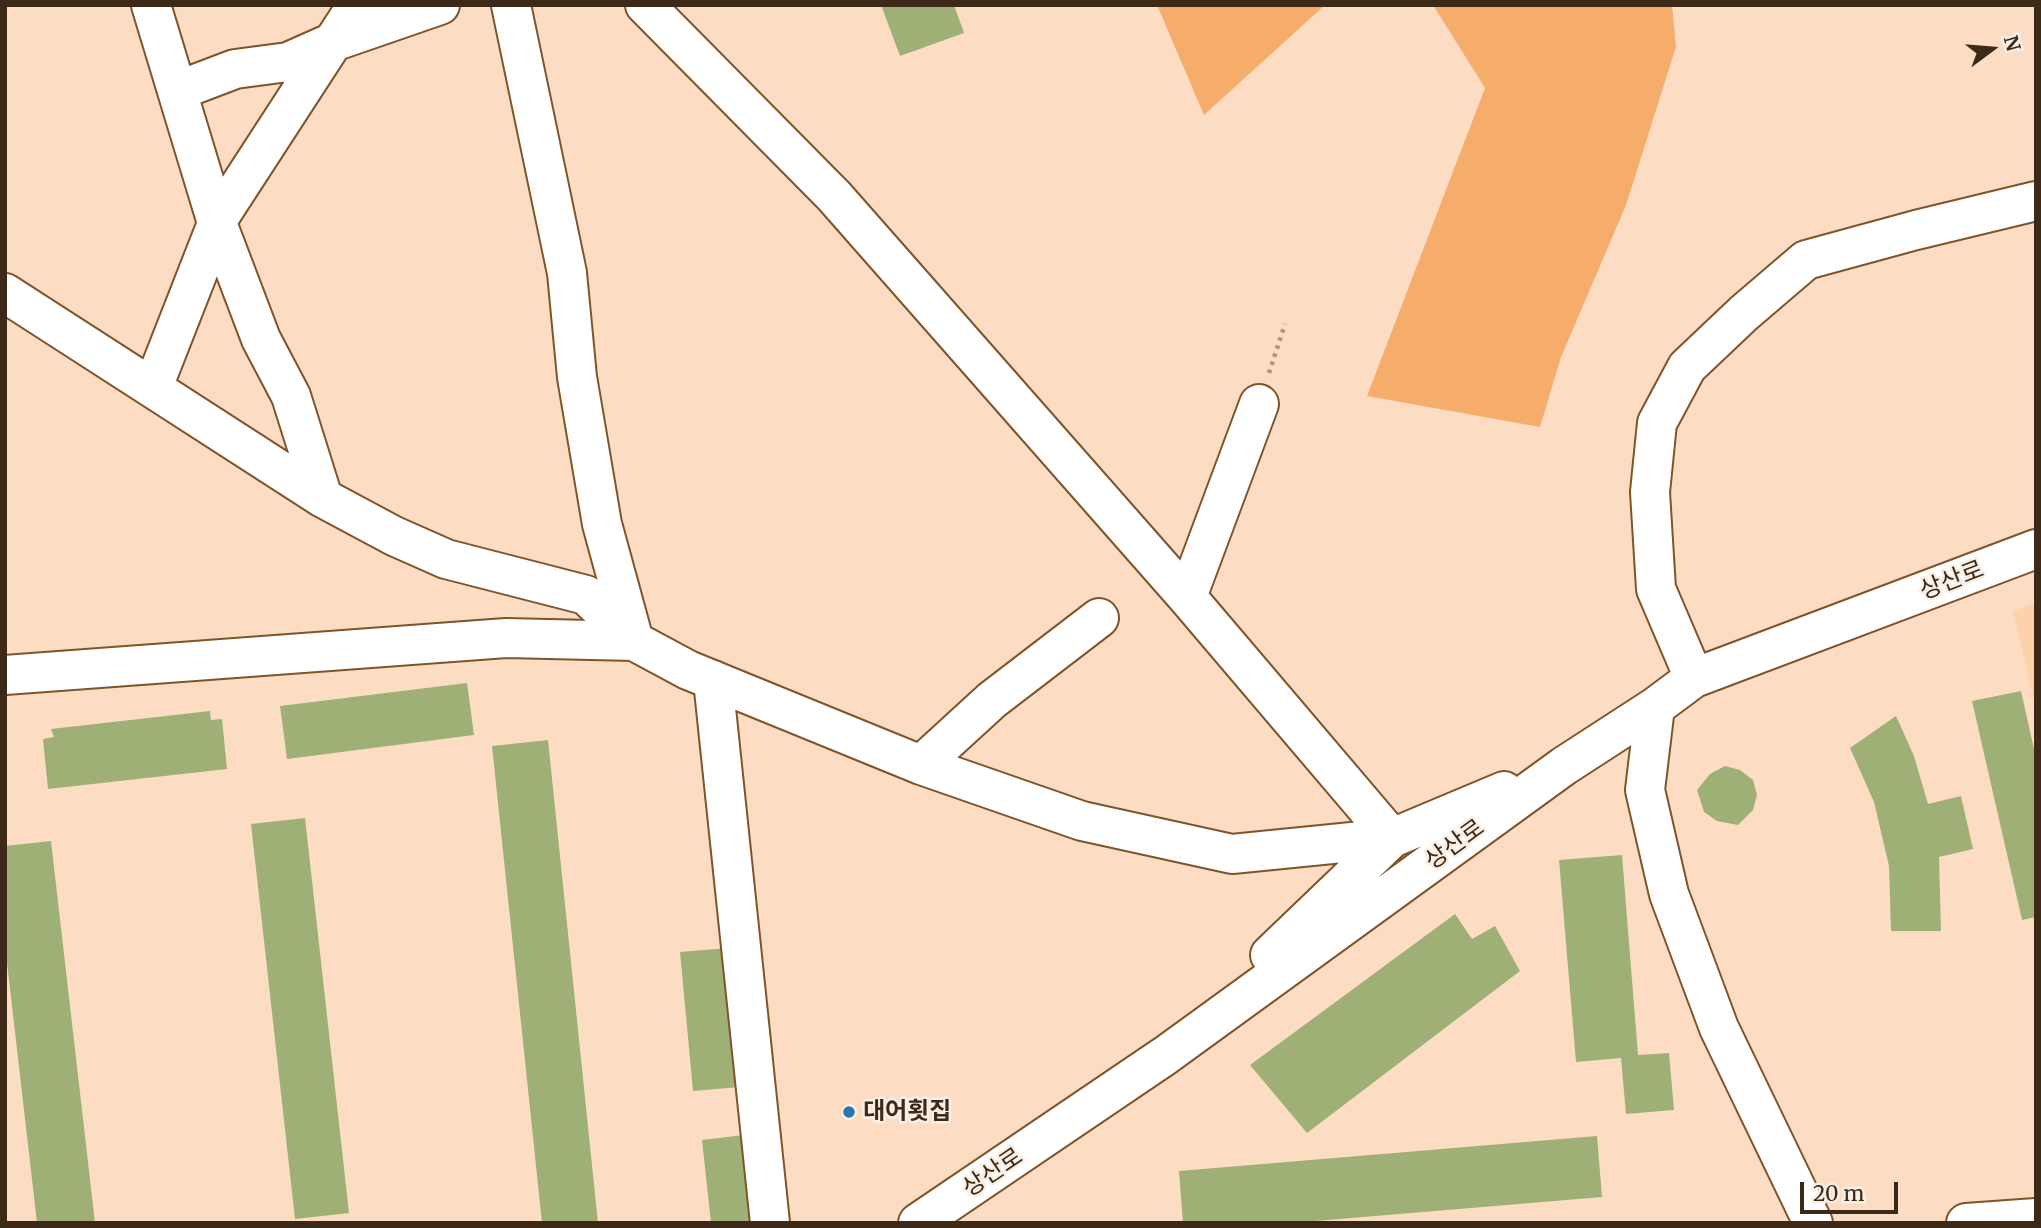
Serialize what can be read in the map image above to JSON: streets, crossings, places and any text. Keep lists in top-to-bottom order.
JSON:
{
  "streets": {
    "street": ["상산로"]
  },
  "places": ["대어횟집"],
  "scale_bar": "20 m",
  "north": "right"
}
